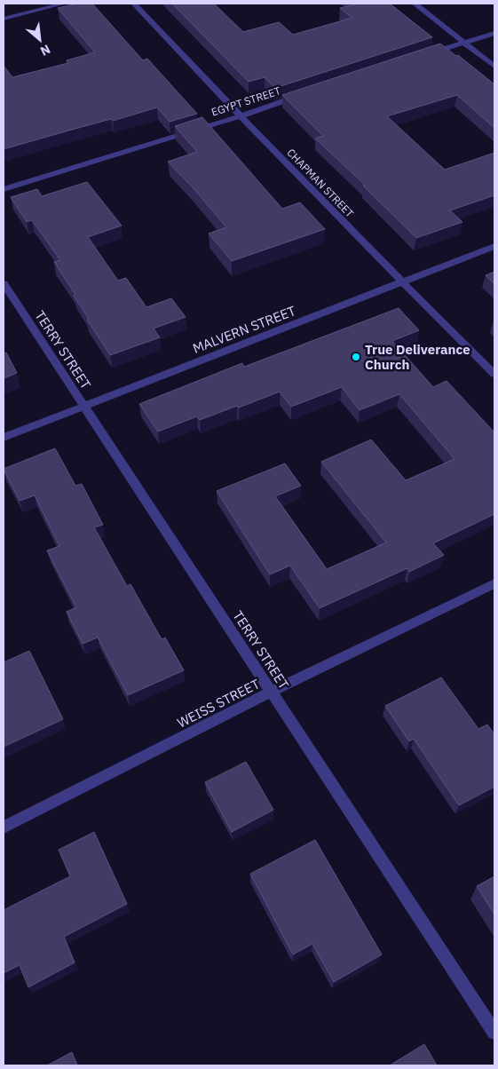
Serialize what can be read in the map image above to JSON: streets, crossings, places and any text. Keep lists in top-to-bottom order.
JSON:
{
  "streets": {
    "street": [
      "EGYPT STREET",
      "CHAPMAN STREET",
      "MALVERN STREET",
      "TERRY STREET",
      "WEISS STREET"
    ]
  },
  "crossings": [
    ["EGYPT STREET", "CHAPMAN STREET"],
    ["CHAPMAN STREET", "MALVERN STREET"],
    ["MALVERN STREET", "TERRY STREET"],
    ["TERRY STREET", "WEISS STREET"]
  ],
  "places": ["True Deliverance Church"],
  "north": "bottom right"
}
